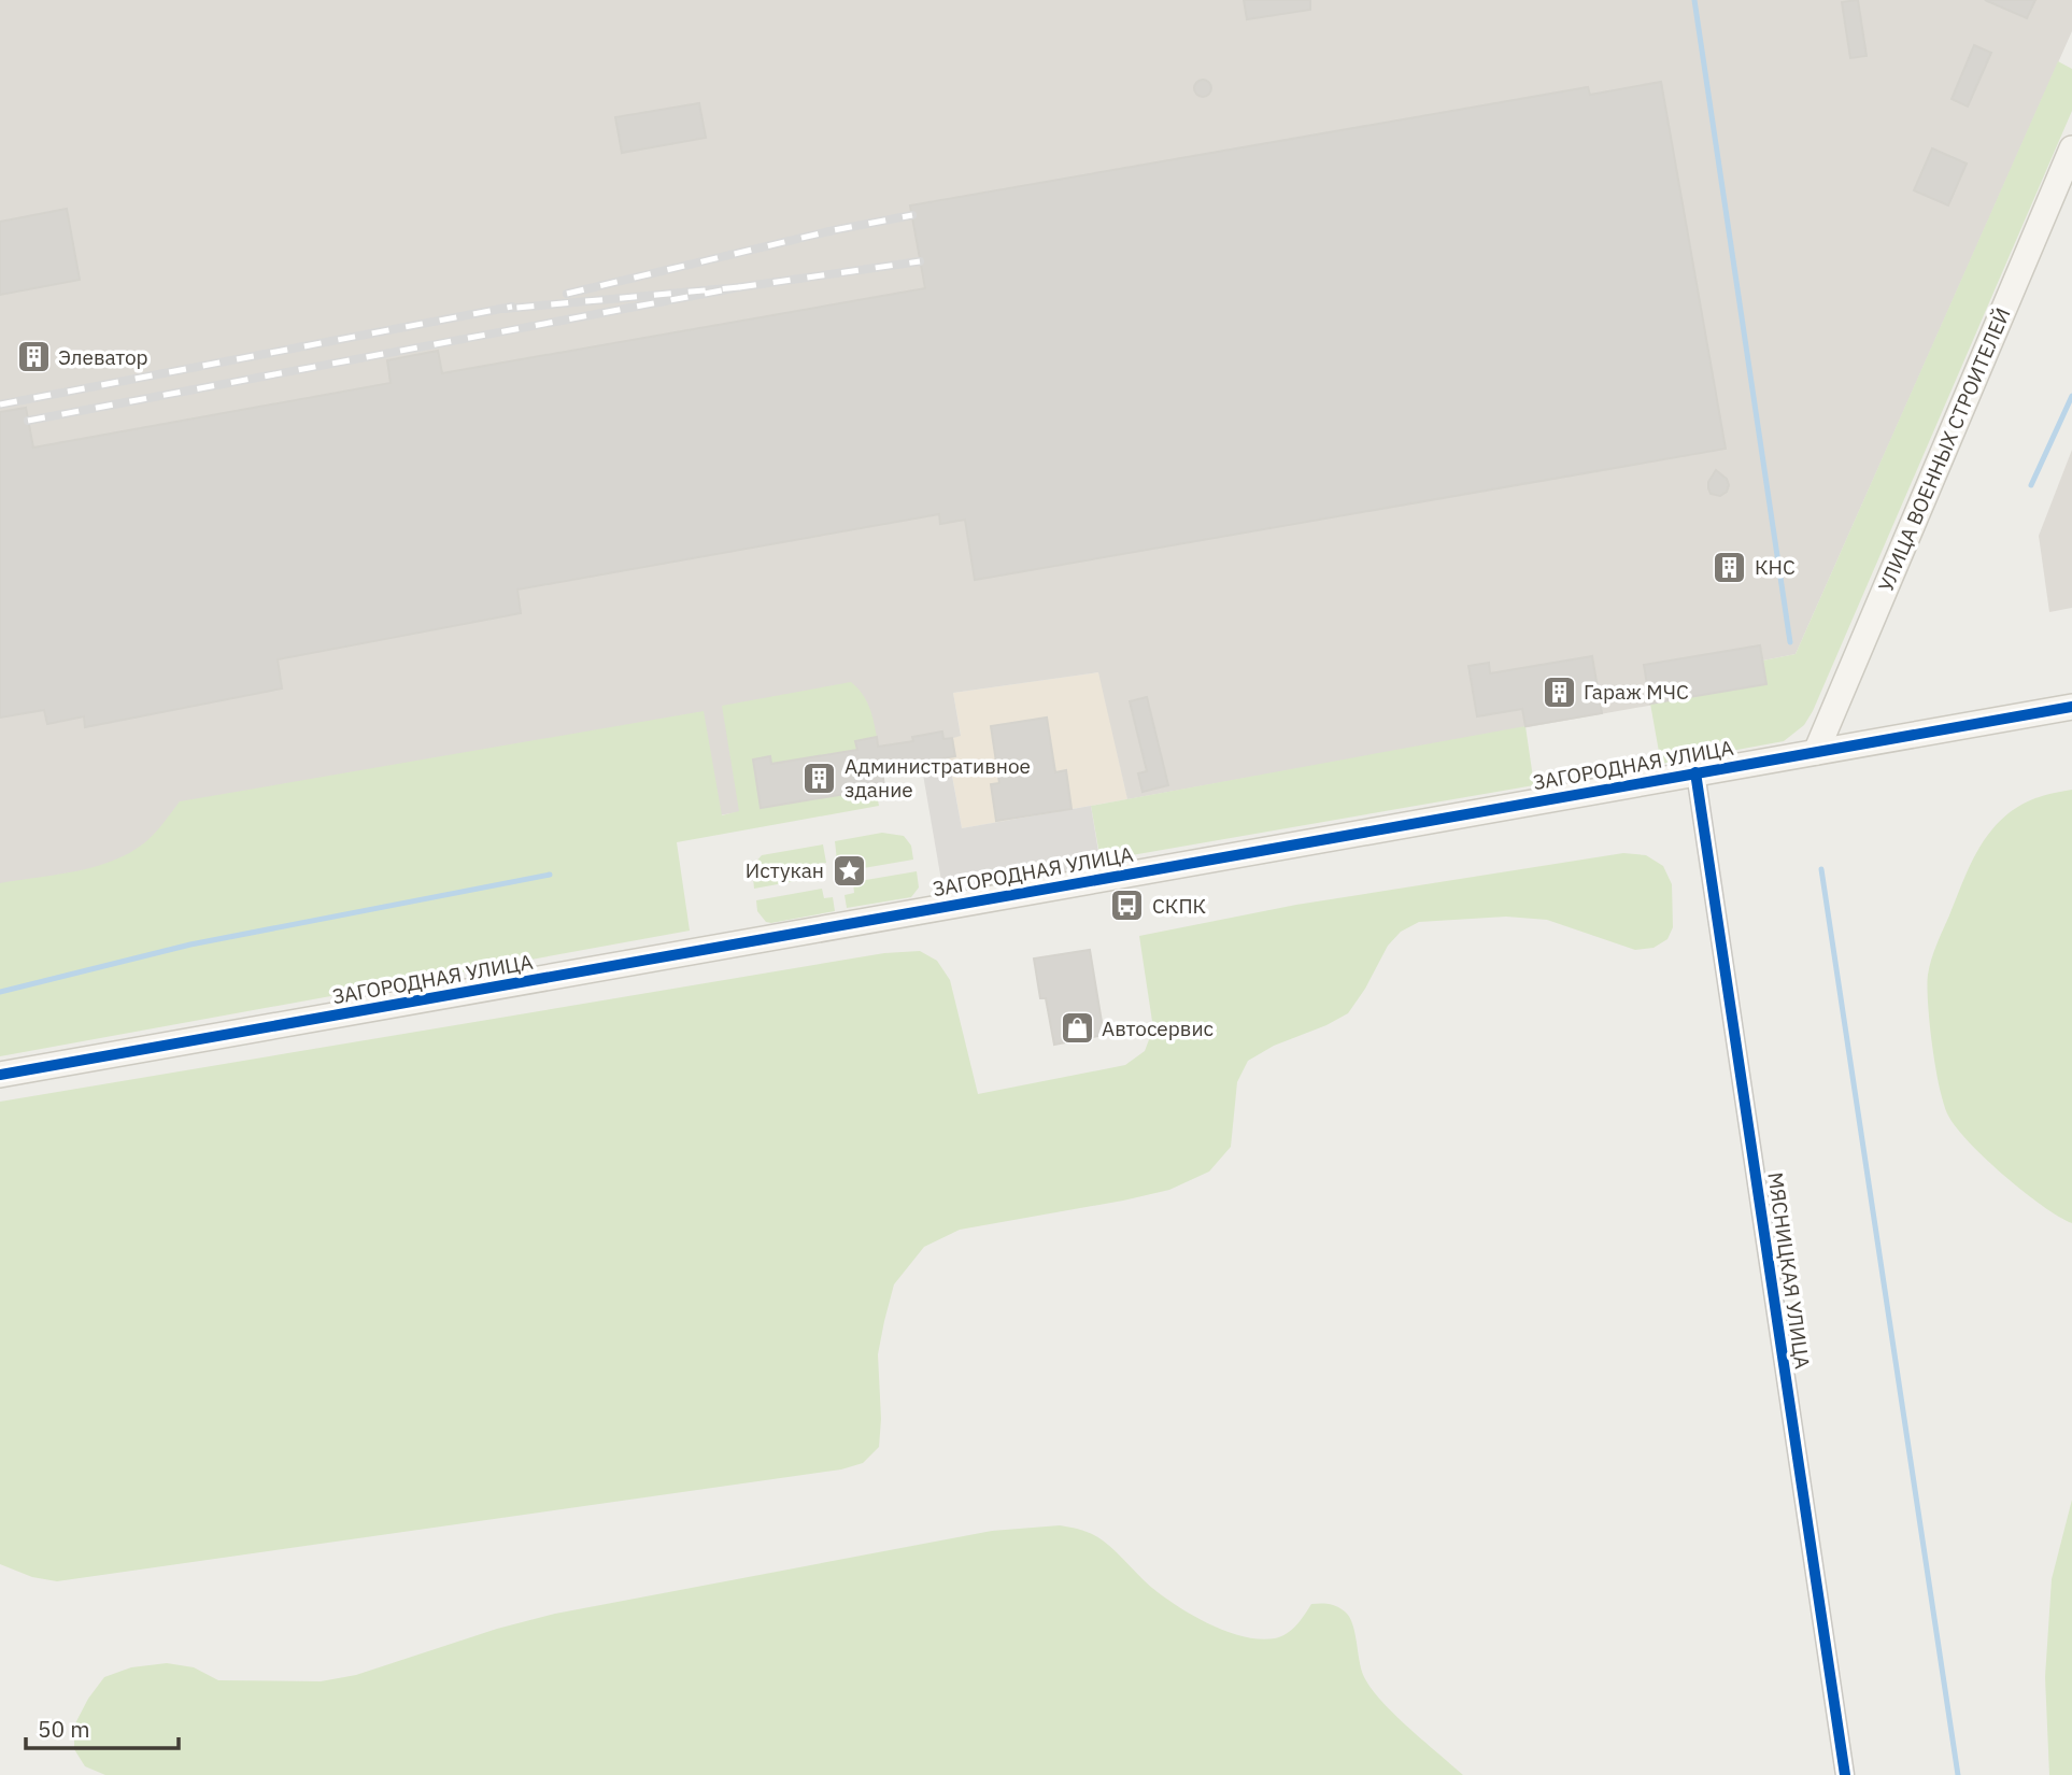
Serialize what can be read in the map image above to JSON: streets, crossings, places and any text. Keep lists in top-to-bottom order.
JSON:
{
  "streets": {
    "street": ["УЛИЦА ВОЕННЫХ СТРОИТЕЛЕЙ", "ЗАГОРОДНАЯ УЛИЦА", "МЯСНИЦКАЯ УЛИЦА"]
  },
  "crossings": [
    ["УЛИЦА ВОЕННЫХ СТРОИТЕЛЕЙ", "ЗАГОРОДНАЯ УЛИЦА"],
    ["ЗАГОРОДНАЯ УЛИЦА", "МЯСНИЦКАЯ УЛИЦА"]
  ],
  "places": {
    "building": [
      "Элеватор",
      "КНС",
      "Гараж МЧС",
      "Административное здание"
    ],
    "place": ["Истукан"],
    "bus stop": ["СКПК"],
    "shop": ["Автосервис"]
  },
  "scale_bar": "50 m"
}
